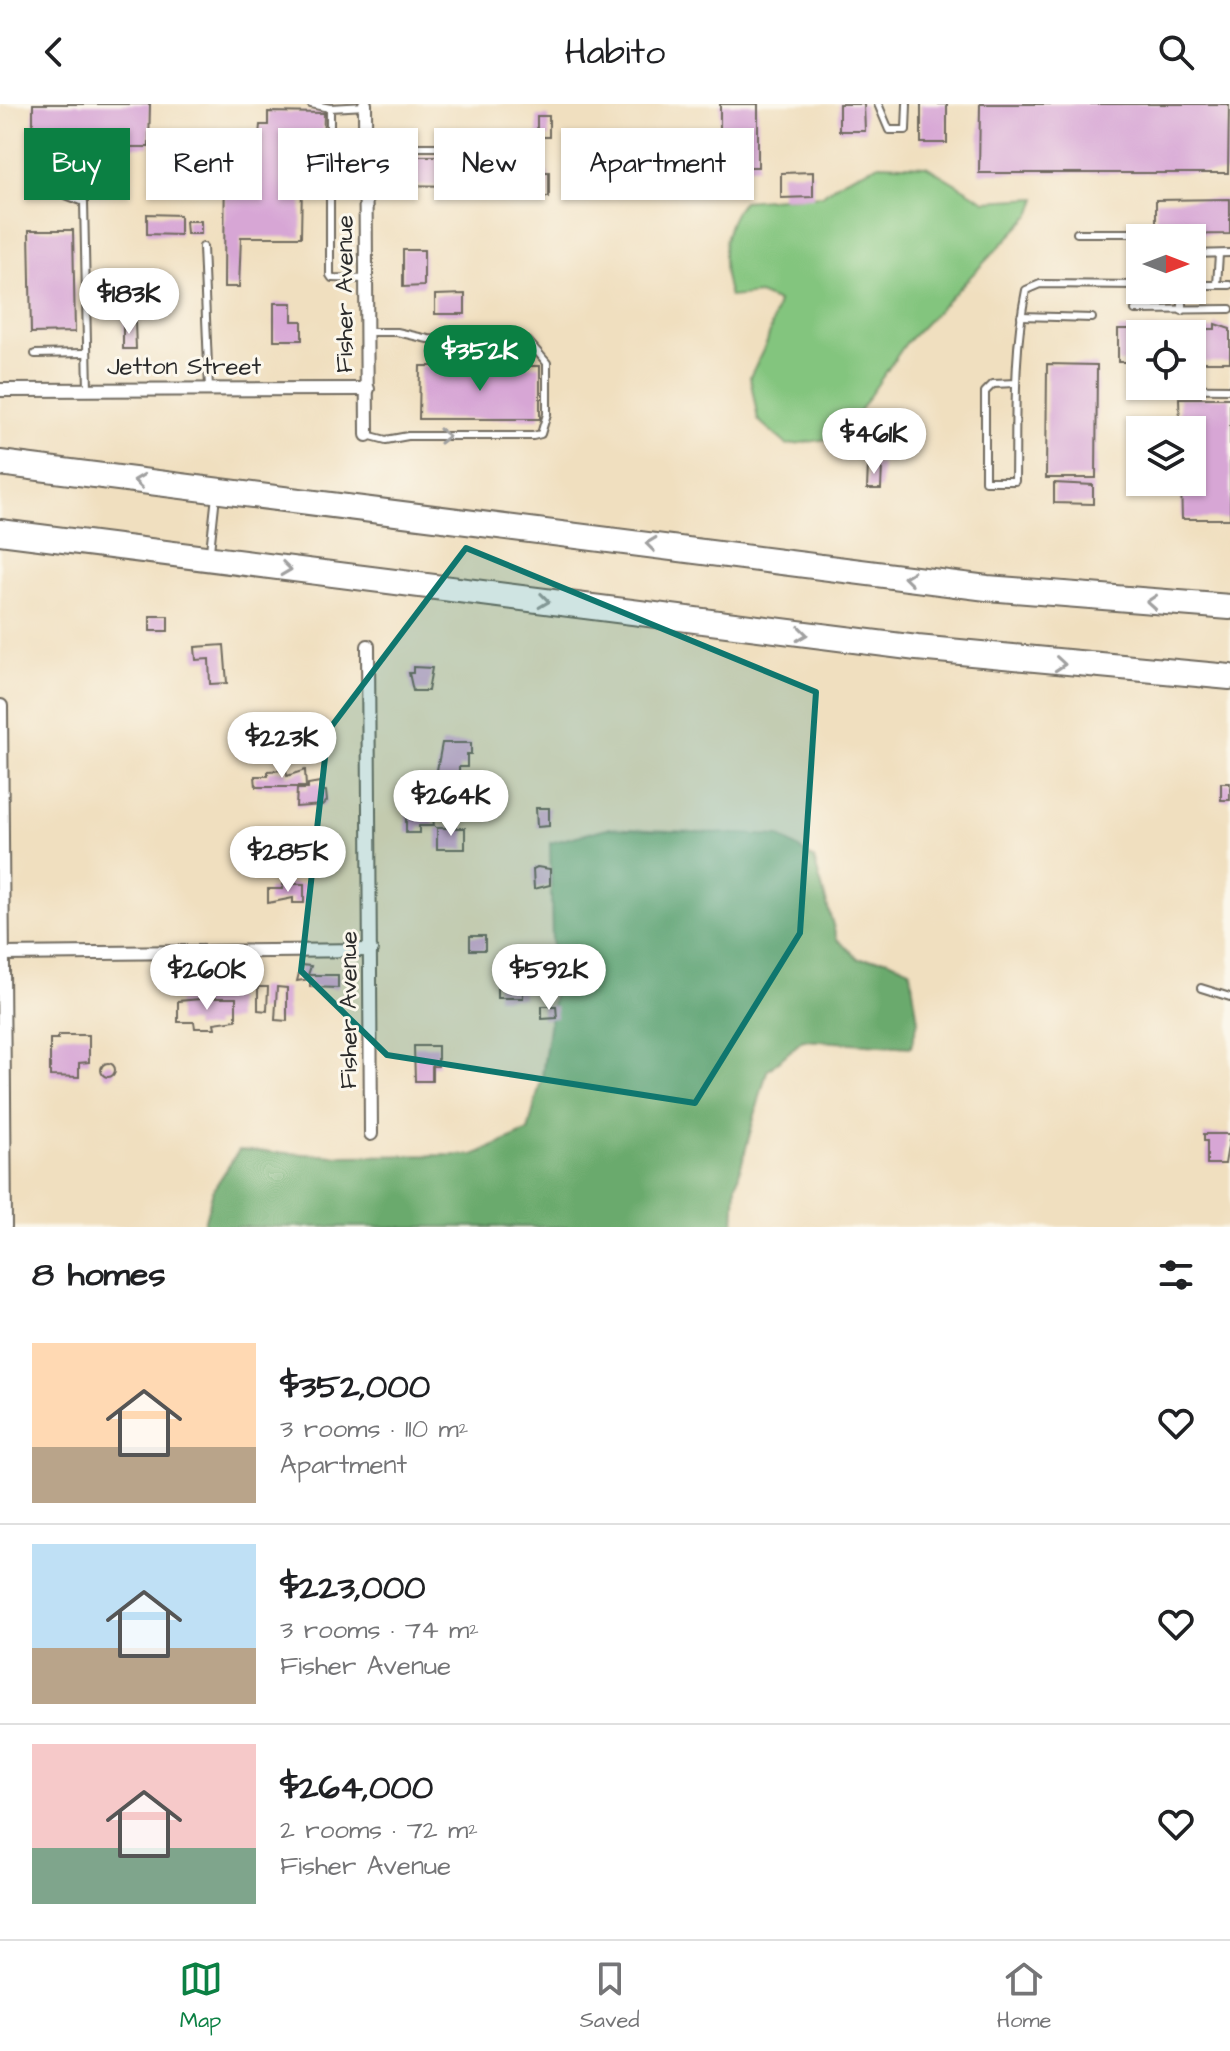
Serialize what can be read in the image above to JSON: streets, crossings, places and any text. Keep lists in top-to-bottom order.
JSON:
{
  "streets": {
    "street": ["Fisher Avenue", "Jetton Street"]
  },
  "crossings": [
    ["Fisher Avenue", "Jetton Street"]
  ],
  "north": "right",
  "page": {
    "header": "Habito",
    "chip": [
      "Buy",
      "Rent",
      "Filters",
      "New",
      "Apartment"
    ],
    "price": [
      "$183K",
      "$352K",
      "$461K",
      "$223K",
      "$264K",
      "$285K",
      "$260K",
      "$592K"
    ],
    "heading": "8 homes",
    "list": [
      {
        "name": "$352,000",
        "note": "3 rooms · 110 m² · Apartment"
      },
      {
        "name": "$223,000",
        "note": "3 rooms · 74 m² · Fisher Avenue"
      },
      {
        "name": "$264,000",
        "note": "2 rooms · 72 m² · Fisher Avenue"
      }
    ],
    "tabs": ["Map", "Saved", "Home"]
  }
}
